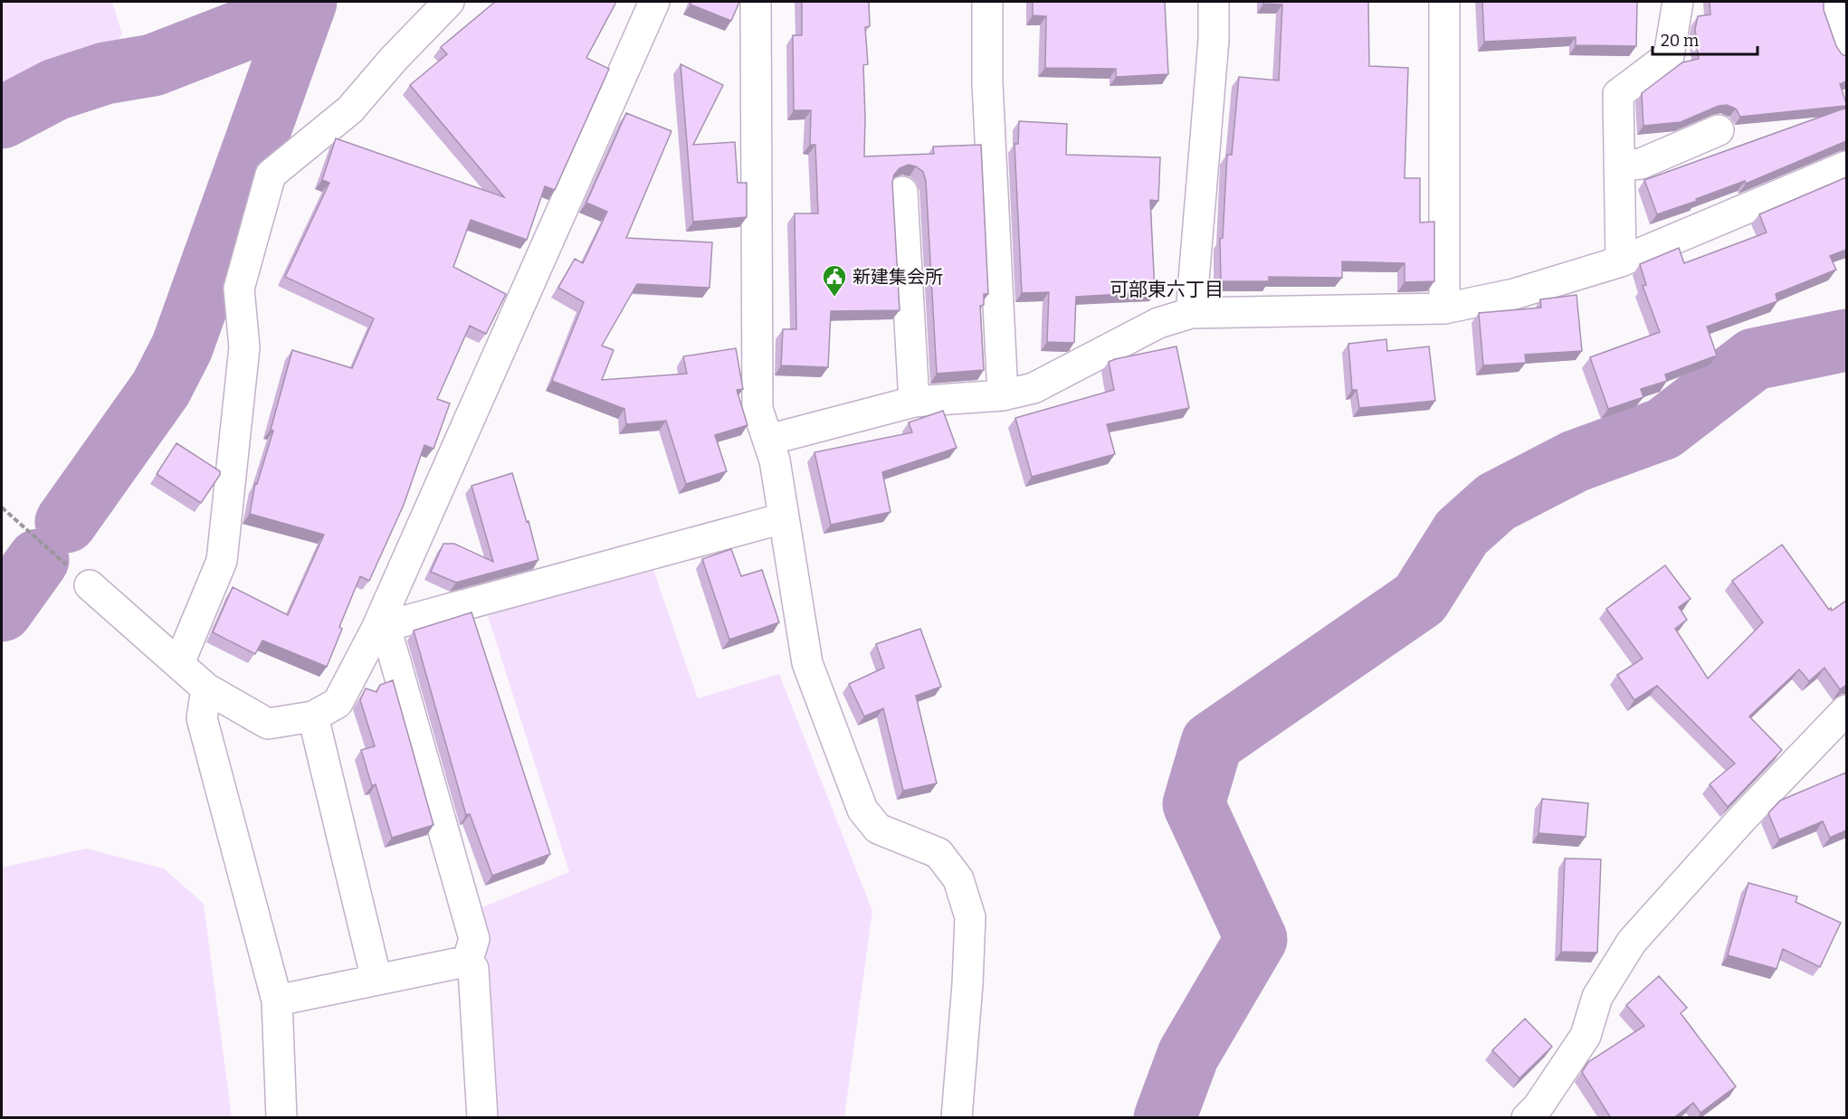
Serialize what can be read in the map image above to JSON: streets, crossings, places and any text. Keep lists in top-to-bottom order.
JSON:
{
  "districts": ["可部東六丁目"],
  "places": {
    "public building": ["新建集会所"]
  },
  "scale_bar": "20 m"
}
